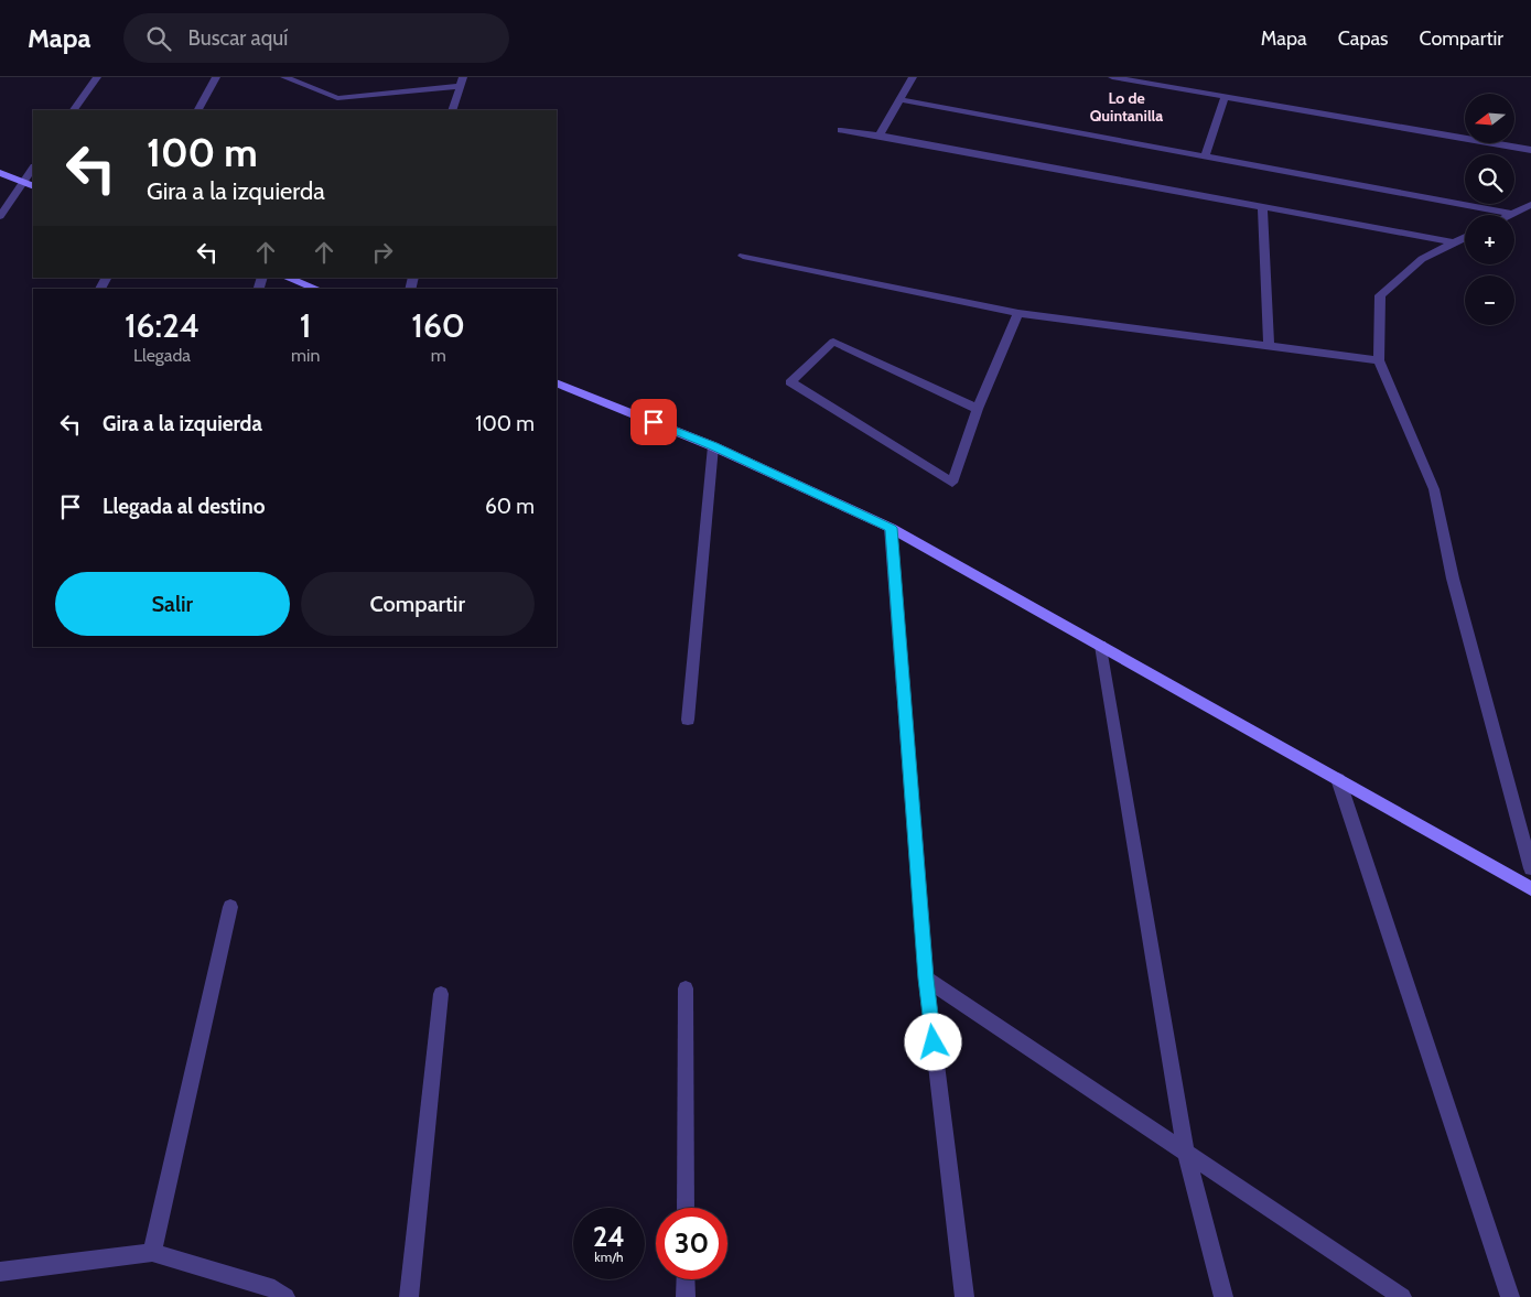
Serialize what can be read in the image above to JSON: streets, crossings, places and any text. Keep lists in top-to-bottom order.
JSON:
{
  "districts": ["Lo de Quintanilla"],
  "north": "left",
  "page": {
    "header": "Mapa",
    "search": "Buscar aquí",
    "nav": ["Mapa", "Capas", "Compartir"],
    "map_buttons": ["+", "−"],
    "turn": ["100 m", "Gira a la izquierda"],
    "eta": [
      "16:24",
      "Llegada",
      "1",
      "min",
      "160",
      "m"
    ],
    "list": [
      {
        "name": "Gira a la izquierda",
        "value": "100 m"
      },
      {
        "name": "Llegada al destino",
        "value": "60 m"
      }
    ],
    "buttons": ["Salir", "Compartir"],
    "speed": "24 km/h",
    "limit": "30"
  }
}
